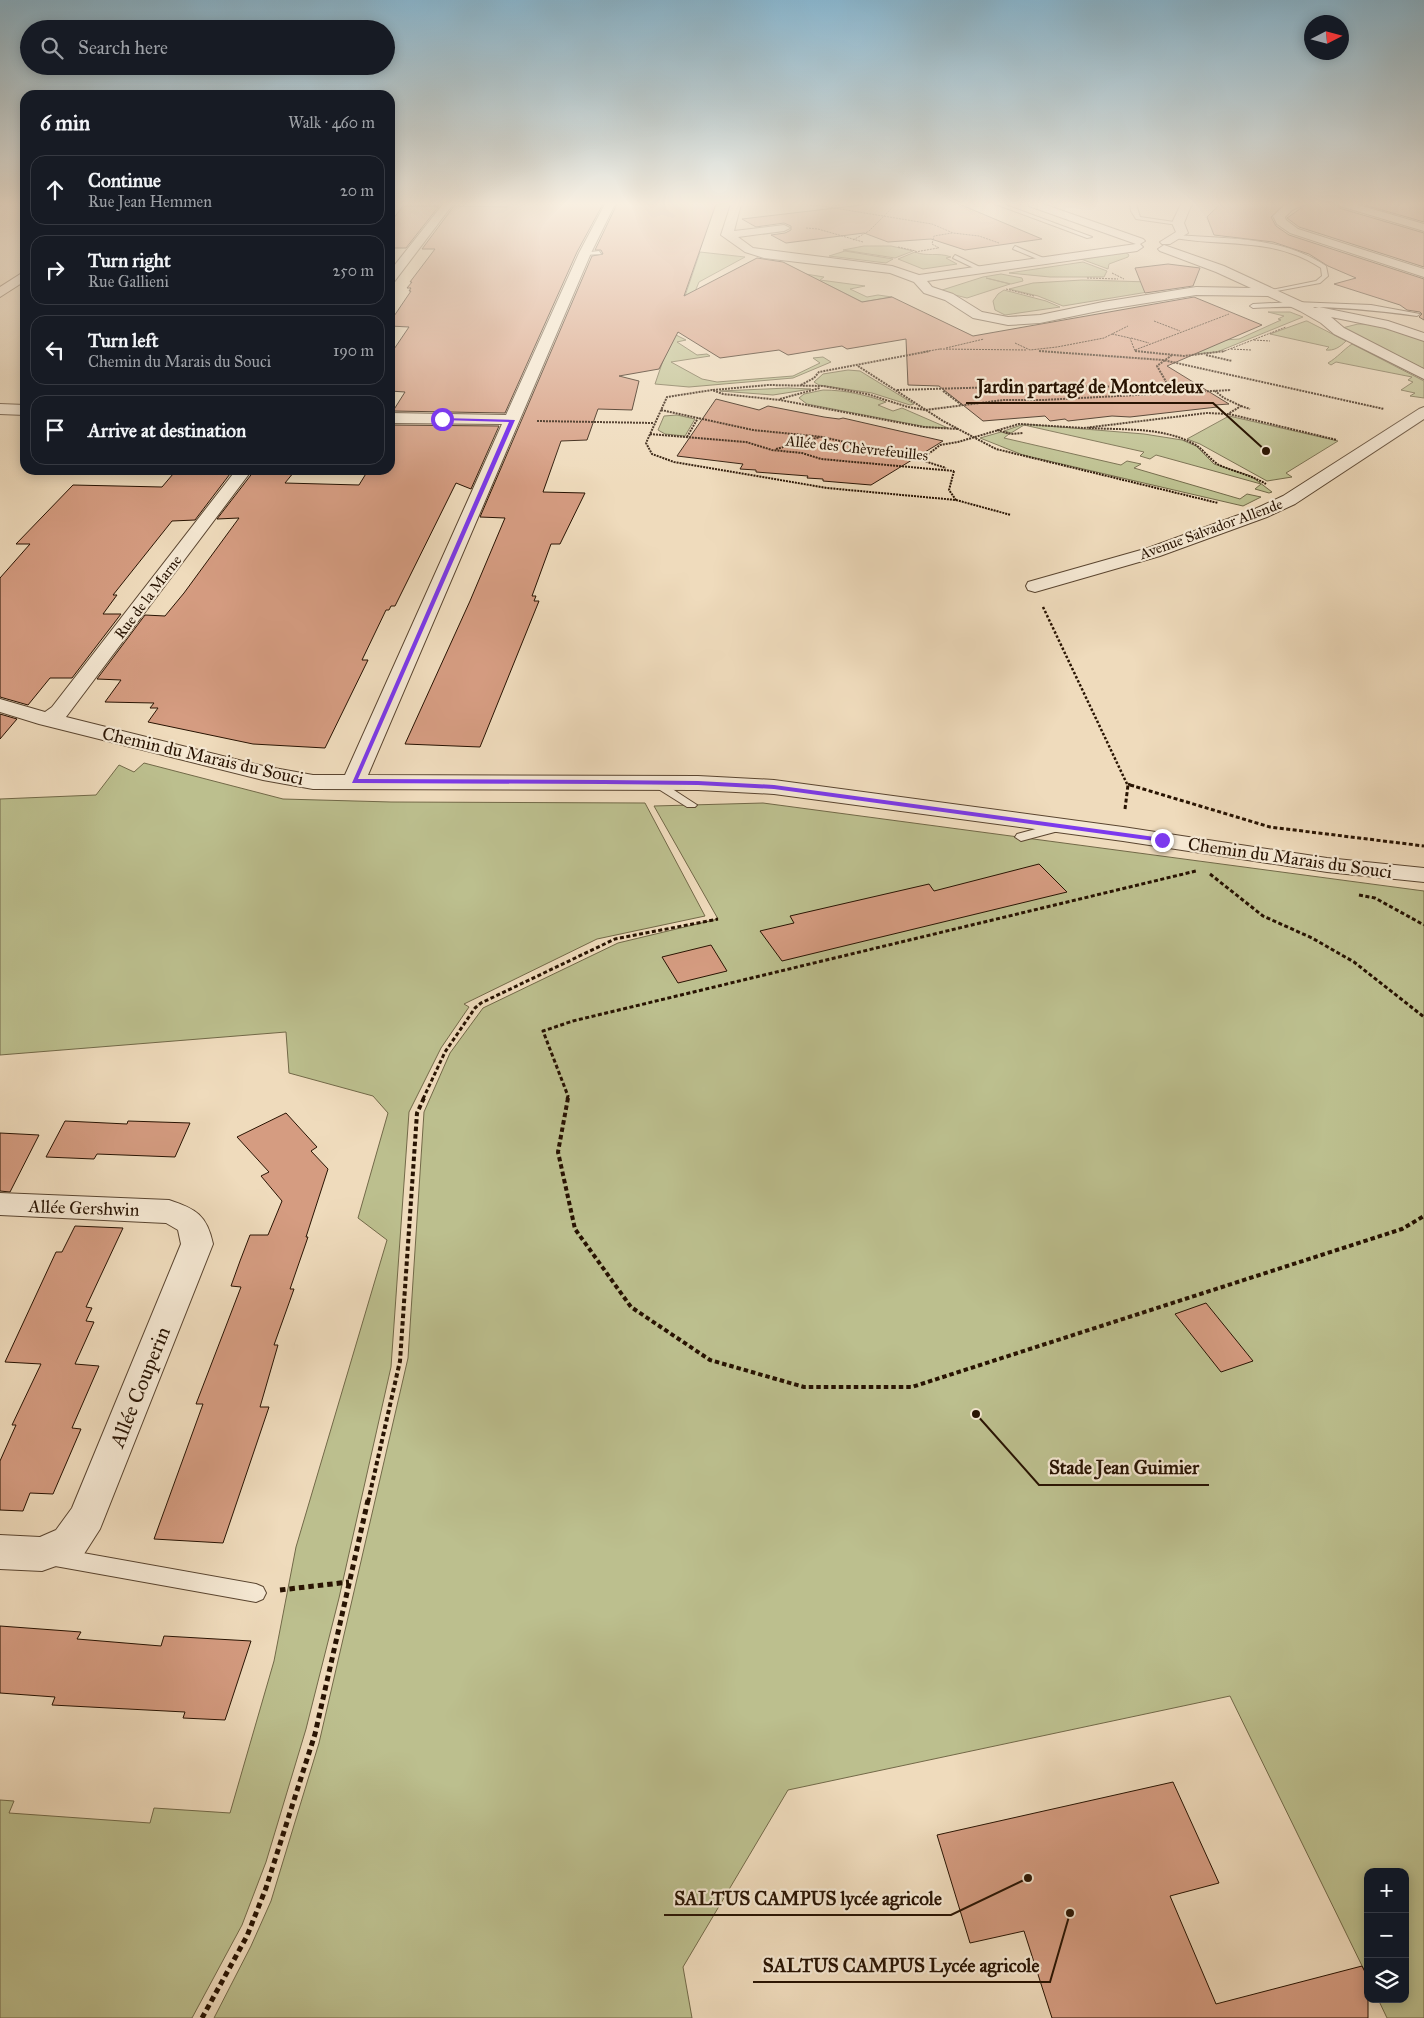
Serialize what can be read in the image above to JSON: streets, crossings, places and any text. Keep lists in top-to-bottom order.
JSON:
{
  "streets": {
    "street": [
      "Avenue Salvador Allende",
      "Rue de la Marne",
      "Chemin du Marais du Souci",
      "Allée Gershwin",
      "Allée Couperin"
    ],
    "path": ["Allée des Chèvrefeuilles"]
  },
  "crossings": [
    ["Rue de la Marne", "Chemin du Marais du Souci"],
    ["Allée Gershwin", "Allée Couperin"]
  ],
  "places": [
    "Jardin partagé de Montceleux",
    "Stade Jean Guimier",
    "SALTUS CAMPUS lycée agricole",
    "SALTUS CAMPUS Lycée agricole"
  ],
  "north": "right",
  "page": {
    "search": "Search here",
    "heading": ["6 min", "Walk · 460 m"],
    "list": [
      ["Continue", "Rue Jean Hemmen", "20 m"],
      ["Turn right", "Rue Gallieni", "250 m"],
      ["Turn left", "Chemin du Marais du Souci", "190 m"],
      "Arrive at destination"
    ],
    "map_buttons": ["+", "−"]
  }
}
